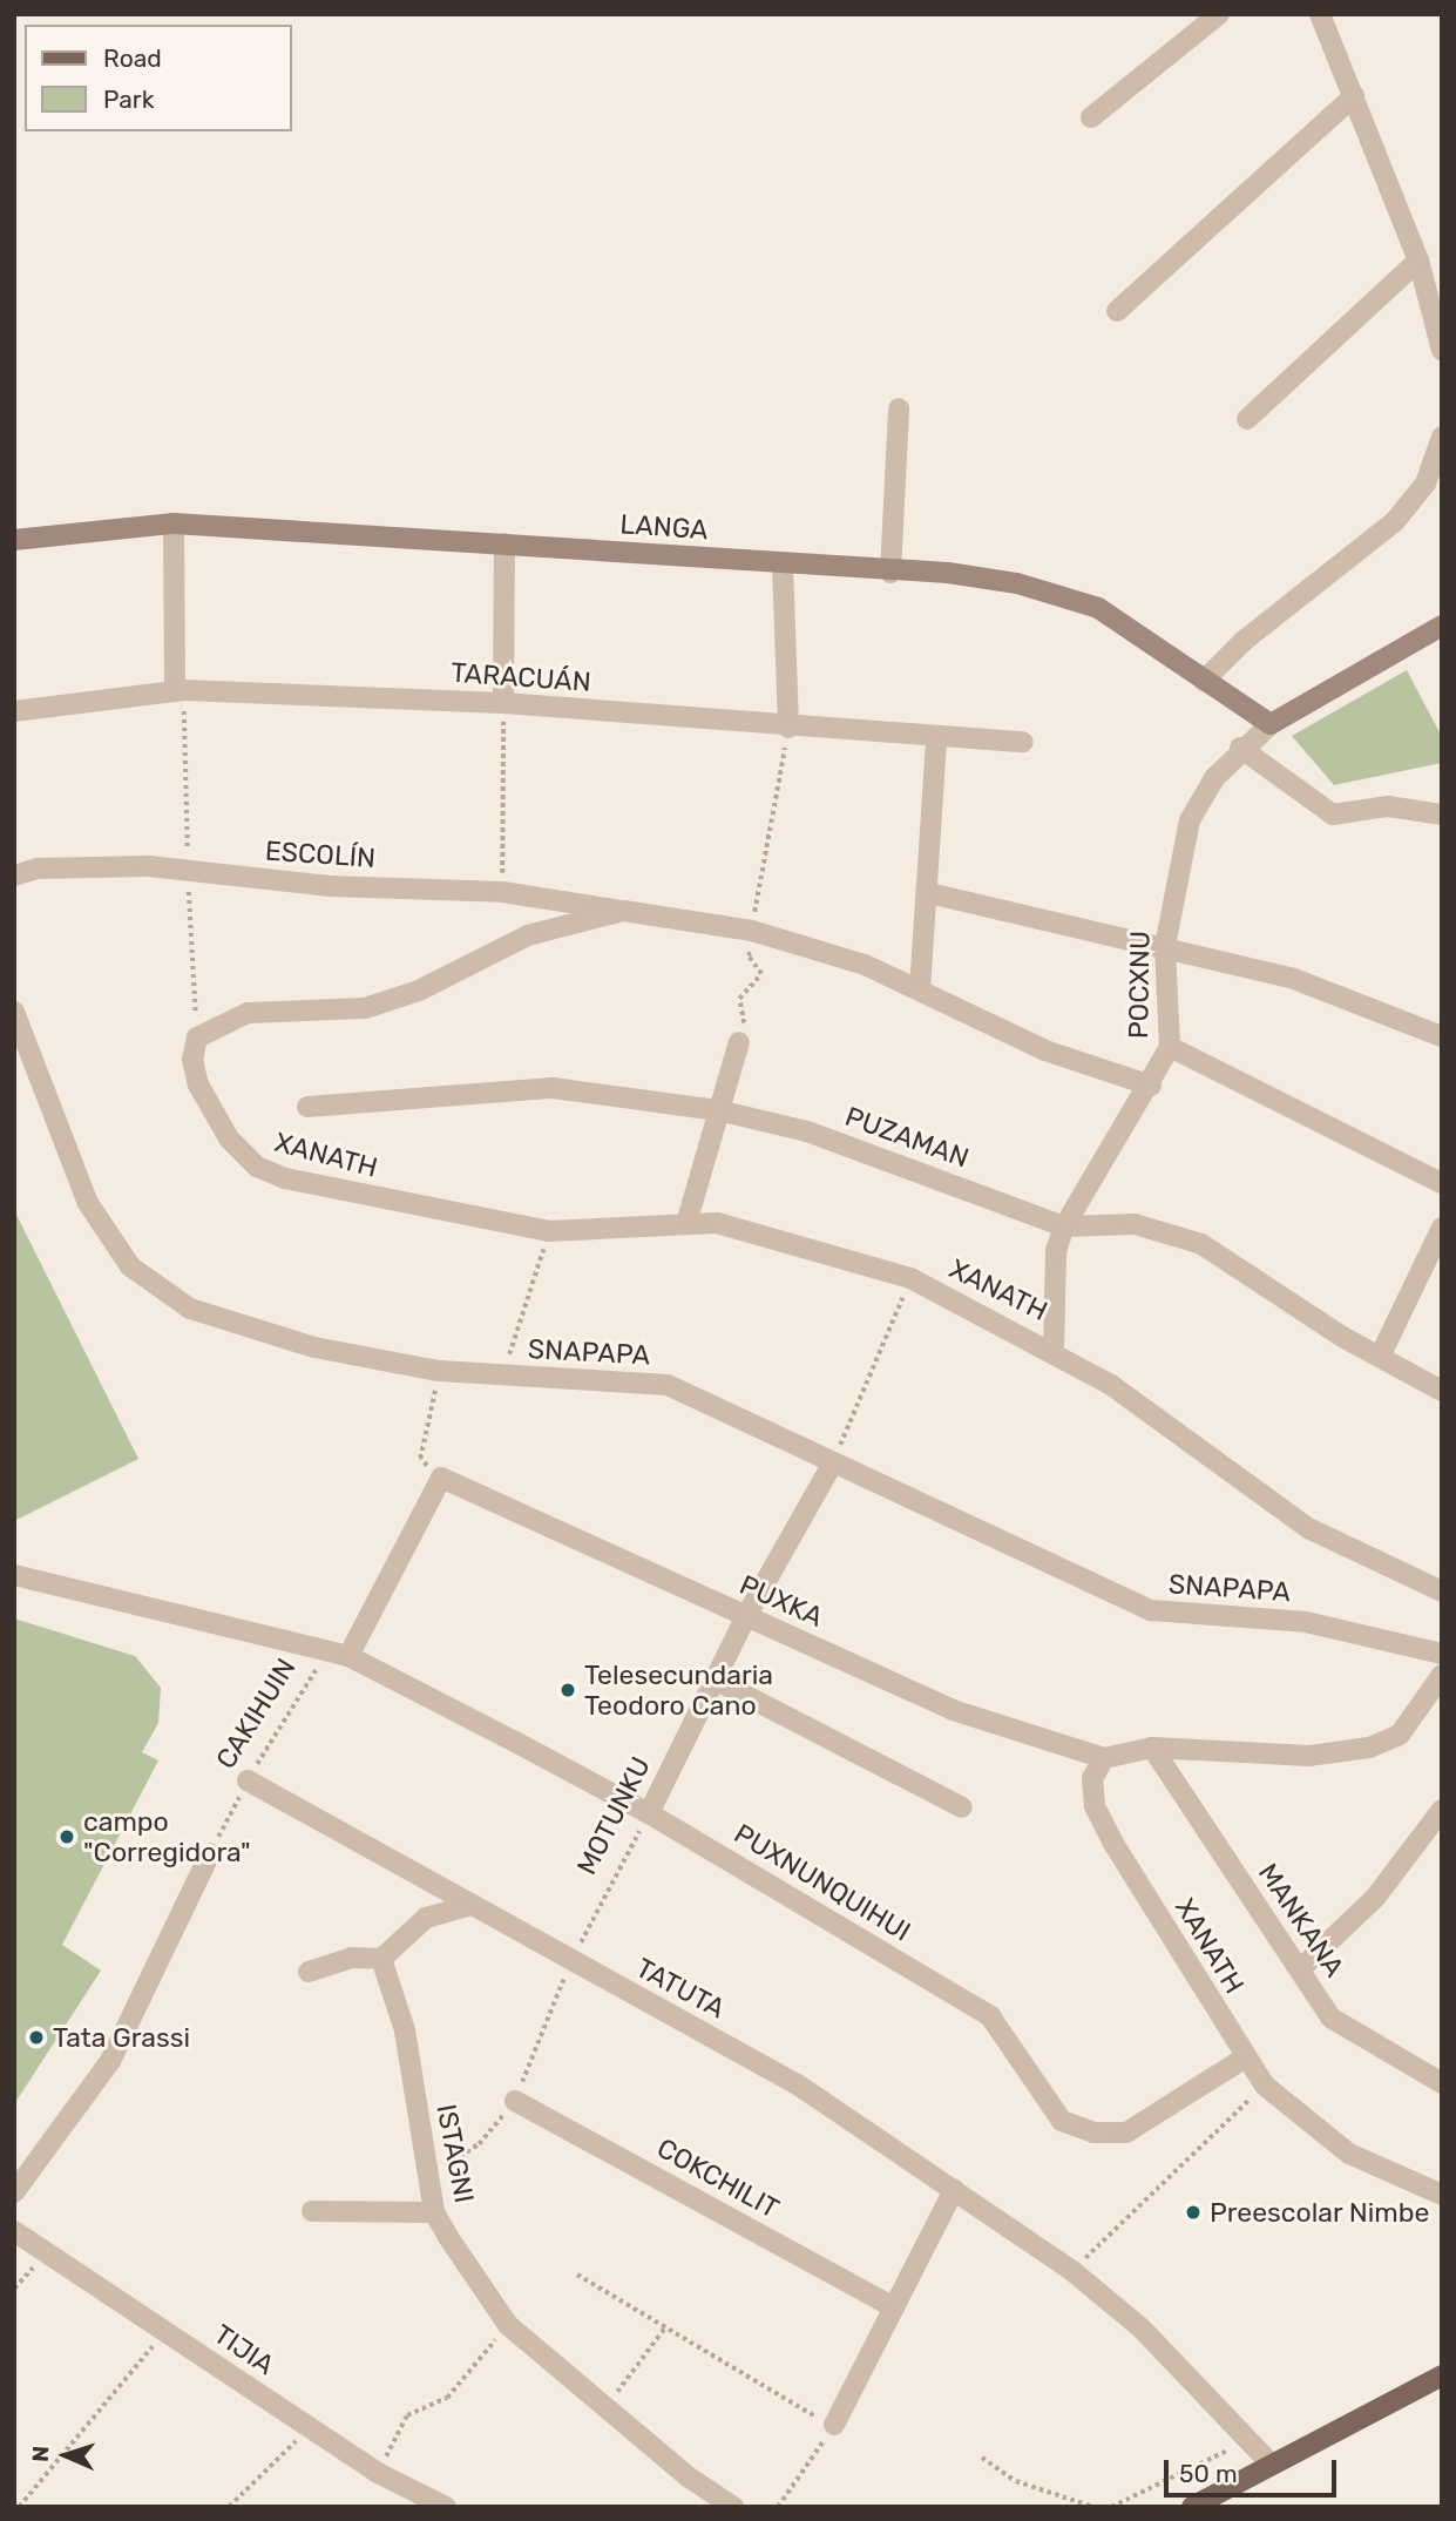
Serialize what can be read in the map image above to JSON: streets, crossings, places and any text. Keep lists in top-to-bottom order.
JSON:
{
  "streets": {
    "street": [
      "LANGA",
      "TARACUÁN",
      "ESCOLÍN",
      "POCXNU",
      "PUZAMAN",
      "XANATH",
      "SNAPAPA",
      "PUXKA",
      "MOTUNKU",
      "PUXNUNQUIHUI",
      "MANKANA",
      "TATUTA",
      "ISTAGNI",
      "COKCHILIT",
      "TIJIA"
    ],
    "path": ["CAKIHUIN"]
  },
  "crossings": [
    ["LANGA", "POCXNU"],
    ["ESCOLÍN", "XANATH"],
    ["POCXNU", "PUZAMAN"],
    ["POCXNU", "XANATH"],
    ["XANATH", "PUXKA"],
    ["XANATH", "PUXNUNQUIHUI"],
    ["SNAPAPA", "MOTUNKU"],
    ["PUXKA", "MOTUNKU"],
    ["CAKIHUIN", "PUXNUNQUIHUI"],
    ["CAKIHUIN", "TATUTA"],
    ["MOTUNKU", "PUXNUNQUIHUI"],
    ["MOTUNKU", "TATUTA"],
    ["MOTUNKU", "ISTAGNI"],
    ["MOTUNKU", "COKCHILIT"]
  ],
  "places": [
    "Telesecundaria Teodoro Cano",
    "campo \"Corregidora\"",
    "Tata Grassi",
    "Preescolar Nimbe"
  ],
  "legend": ["Road", "Park"],
  "scale_bar": "50 m",
  "north": "left"
}
